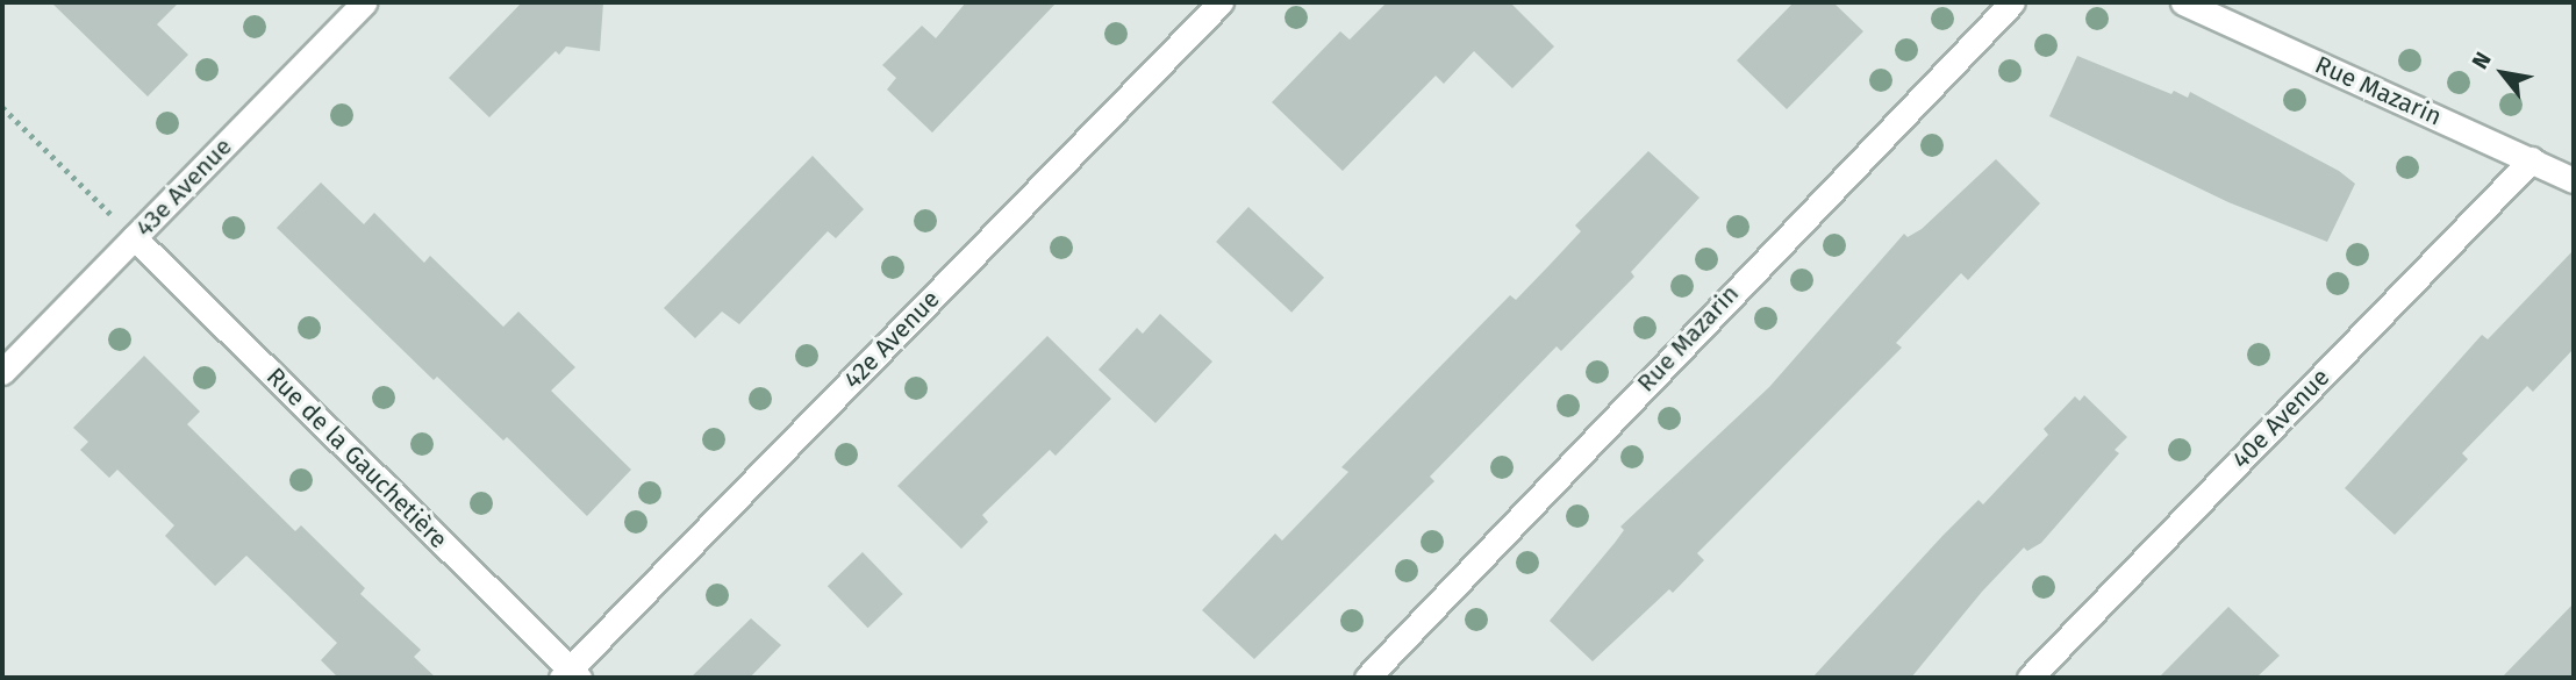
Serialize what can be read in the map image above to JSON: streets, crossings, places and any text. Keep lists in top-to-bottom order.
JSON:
{
  "streets": {
    "street": [
      "Rue Mazarin",
      "43e Avenue",
      "42e Avenue",
      "40e Avenue",
      "Rue de la Gauchetière"
    ]
  },
  "crossings": [
    ["Rue Mazarin", "40e Avenue"],
    ["43e Avenue", "Rue de la Gauchetière"],
    ["42e Avenue", "Rue de la Gauchetière"]
  ],
  "north": "top left"
}
